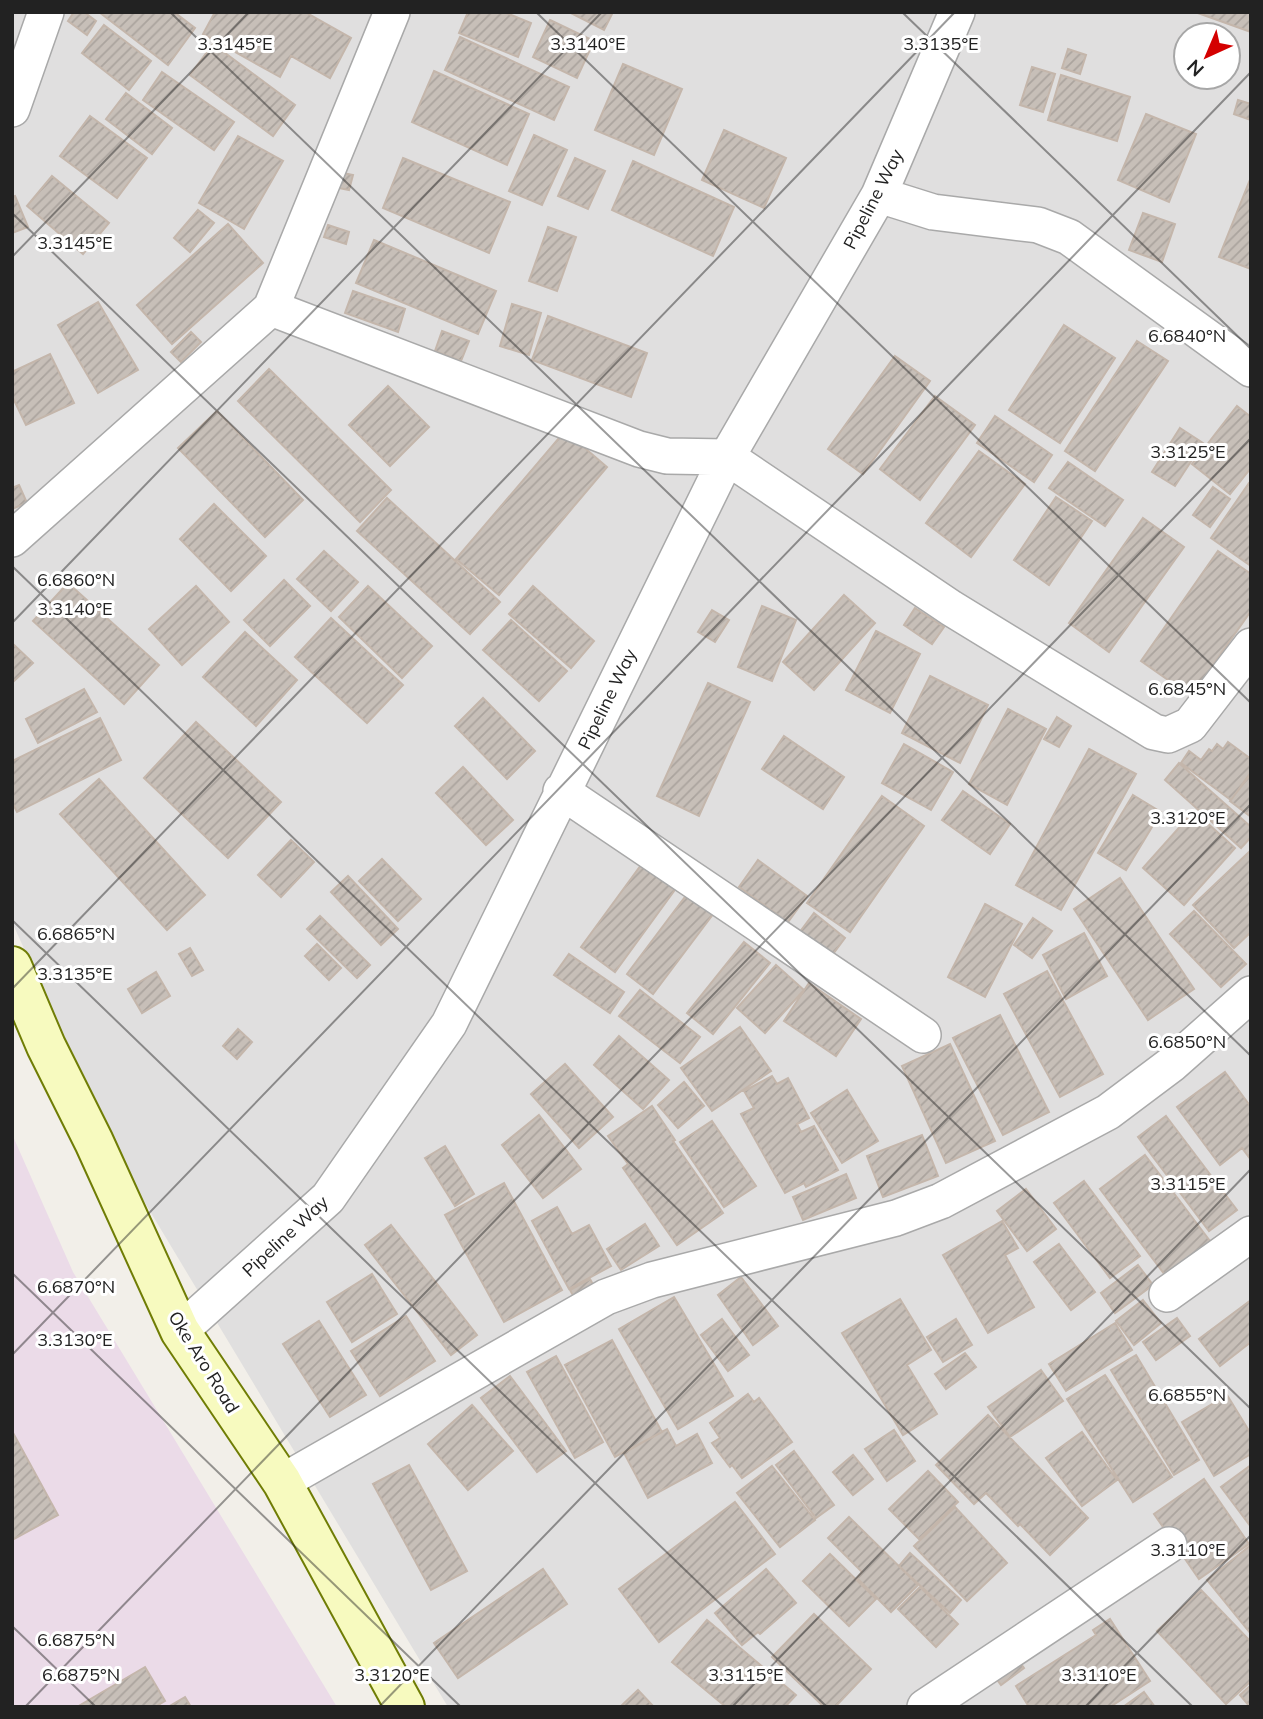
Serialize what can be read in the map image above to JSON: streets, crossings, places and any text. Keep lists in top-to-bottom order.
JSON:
{
  "streets": {
    "main road": ["Oke Aro Road"],
    "street": ["Pipeline Way"]
  },
  "crossings": [
    ["Pipeline Way", "Oke Aro Road"]
  ],
  "north": "bottom left",
  "coordinates": [
    "3.3135°E",
    "3.3145°E",
    "3.3140°E",
    "6.6840°N",
    "3.3125°E",
    "6.6860°N",
    "6.6845°N",
    "3.3120°E",
    "6.6865°N",
    "6.6850°N",
    "3.3115°E",
    "6.6870°N",
    "3.3130°E",
    "6.6855°N",
    "3.3110°E",
    "6.6875°N"
  ]
}
